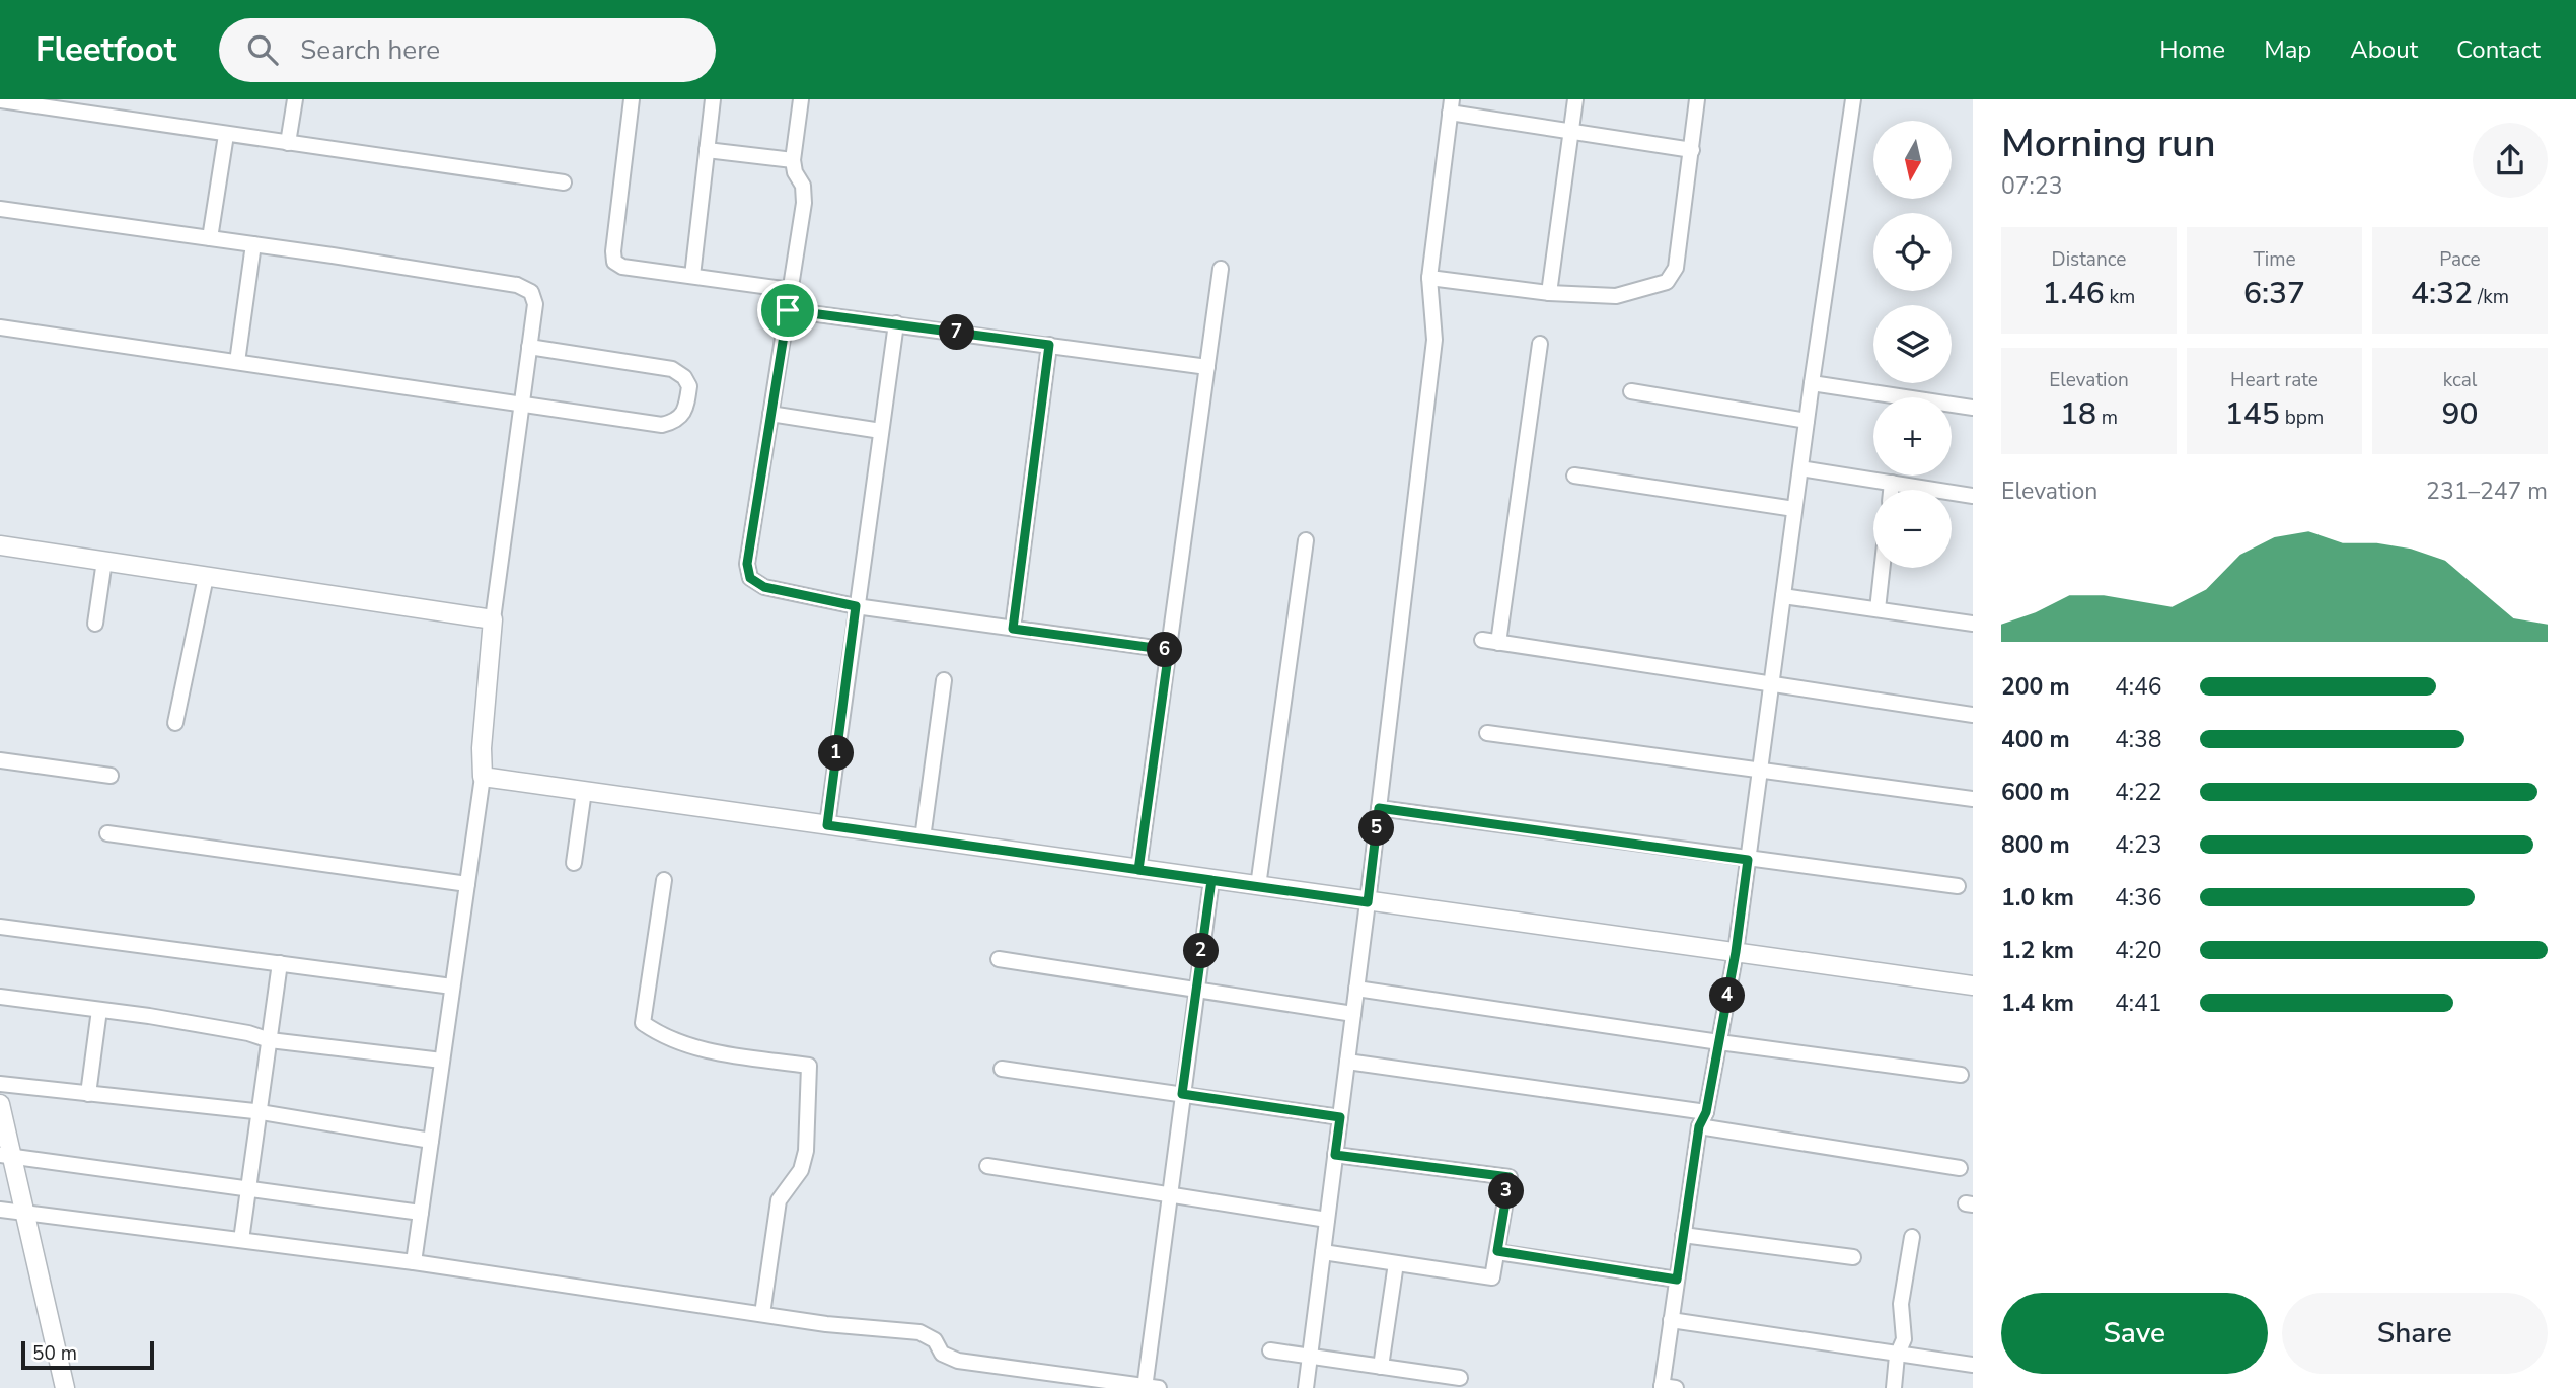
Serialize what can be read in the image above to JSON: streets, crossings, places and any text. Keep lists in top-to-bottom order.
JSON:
{
  "scale_bar": "50 m",
  "north": "bottom",
  "page": {
    "header": "Fleetfoot",
    "search": "Search here",
    "nav": [
      "Home",
      "Map",
      "About",
      "Contact"
    ],
    "heading": ["Morning run", "07:23"],
    "map_buttons": ["+", "−"],
    "stats": [
      ["Distance", "1.46 km"],
      ["Time", "6:37"],
      ["Pace", "4:32 /km"],
      ["Elevation", "18 m"],
      ["Heart rate", "145 bpm"],
      ["kcal", "90"]
    ],
    "pins": [
      "7",
      "6",
      "1",
      "5",
      "2",
      "4",
      "3"
    ],
    "chart": ["Elevation", "231–247 m"],
    "list": [
      {
        "name": "200 m",
        "note": "4:46"
      },
      {
        "name": "400 m",
        "note": "4:38"
      },
      {
        "name": "600 m",
        "note": "4:22"
      },
      {
        "name": "800 m",
        "note": "4:23"
      },
      {
        "name": "1.0 km",
        "note": "4:36"
      },
      {
        "name": "1.2 km",
        "note": "4:20"
      },
      {
        "name": "1.4 km",
        "note": "4:41"
      }
    ],
    "buttons": ["Save", "Share"],
    "scale": "50 m"
  }
}
